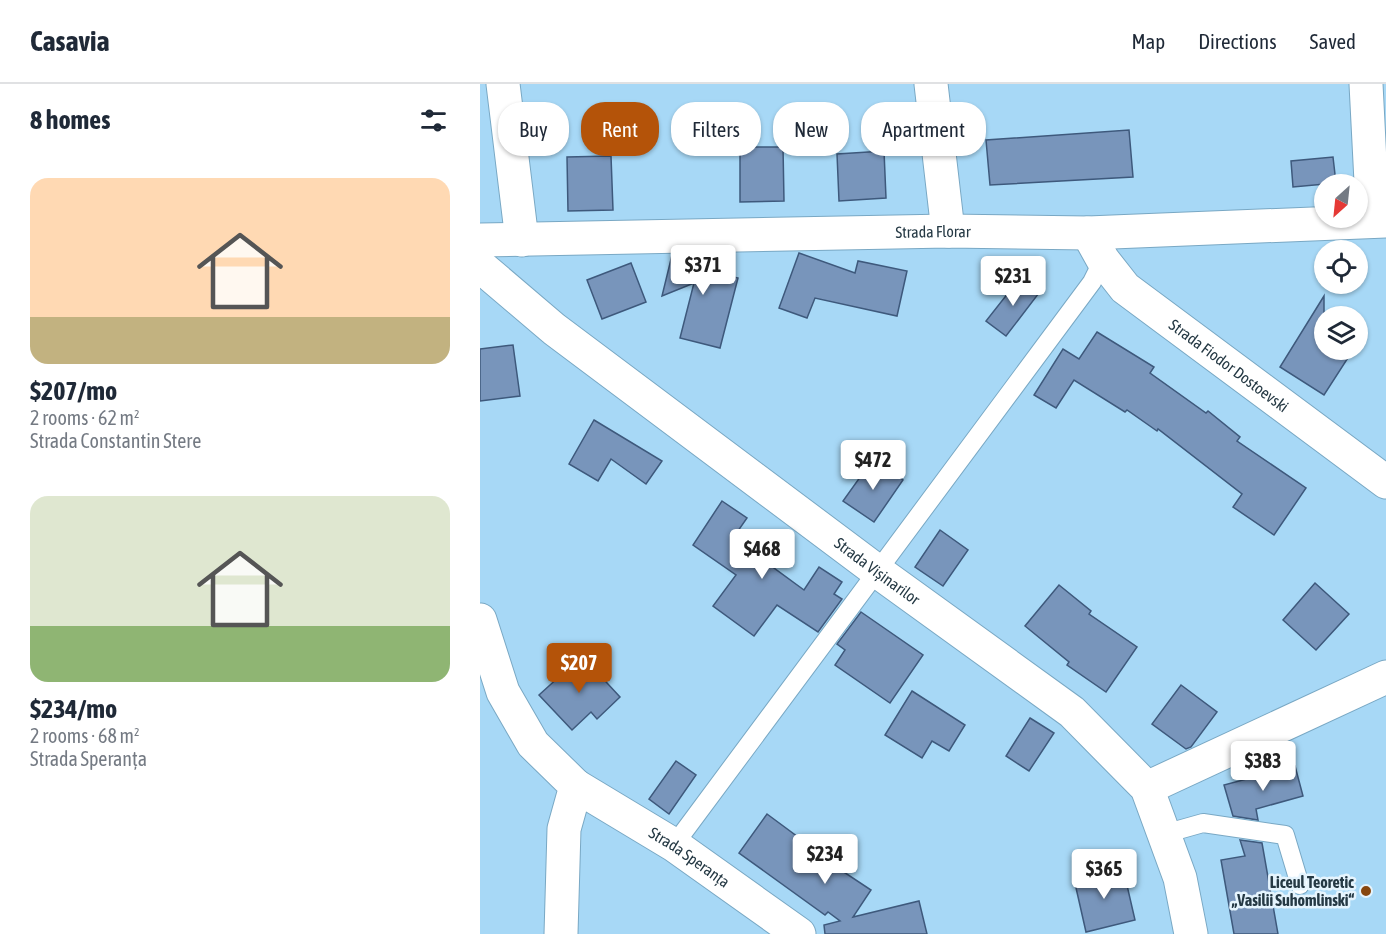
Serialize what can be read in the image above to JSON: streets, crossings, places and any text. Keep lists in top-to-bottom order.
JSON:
{
  "streets": {
    "street": [
      "Strada Florar",
      "Strada Fiodor Dostoevski",
      "Strada Vișinarilor",
      "Strada Speranța"
    ]
  },
  "crossings": [
    ["Strada Florar", "Strada Fiodor Dostoevski"],
    ["Strada Florar", "Strada Vișinarilor"]
  ],
  "places": ["Liceul Teoretic „Vasilii Suhomlinski“"],
  "north": "bottom left",
  "page": {
    "header": "Casavia",
    "nav": ["Map", "Directions", "Saved"],
    "heading": "8 homes",
    "chip": [
      "Buy",
      "Rent",
      "Filters",
      "New",
      "Apartment"
    ],
    "list": [
      {
        "name": "$207/mo",
        "note": "2 rooms · 62 m² · Strada Constantin Stere"
      },
      {
        "name": "$234/mo",
        "note": "2 rooms · 68 m² · Strada Speranța"
      }
    ],
    "price": [
      "$371",
      "$231",
      "$472",
      "$468",
      "$207",
      "$383",
      "$234",
      "$365"
    ]
  }
}
